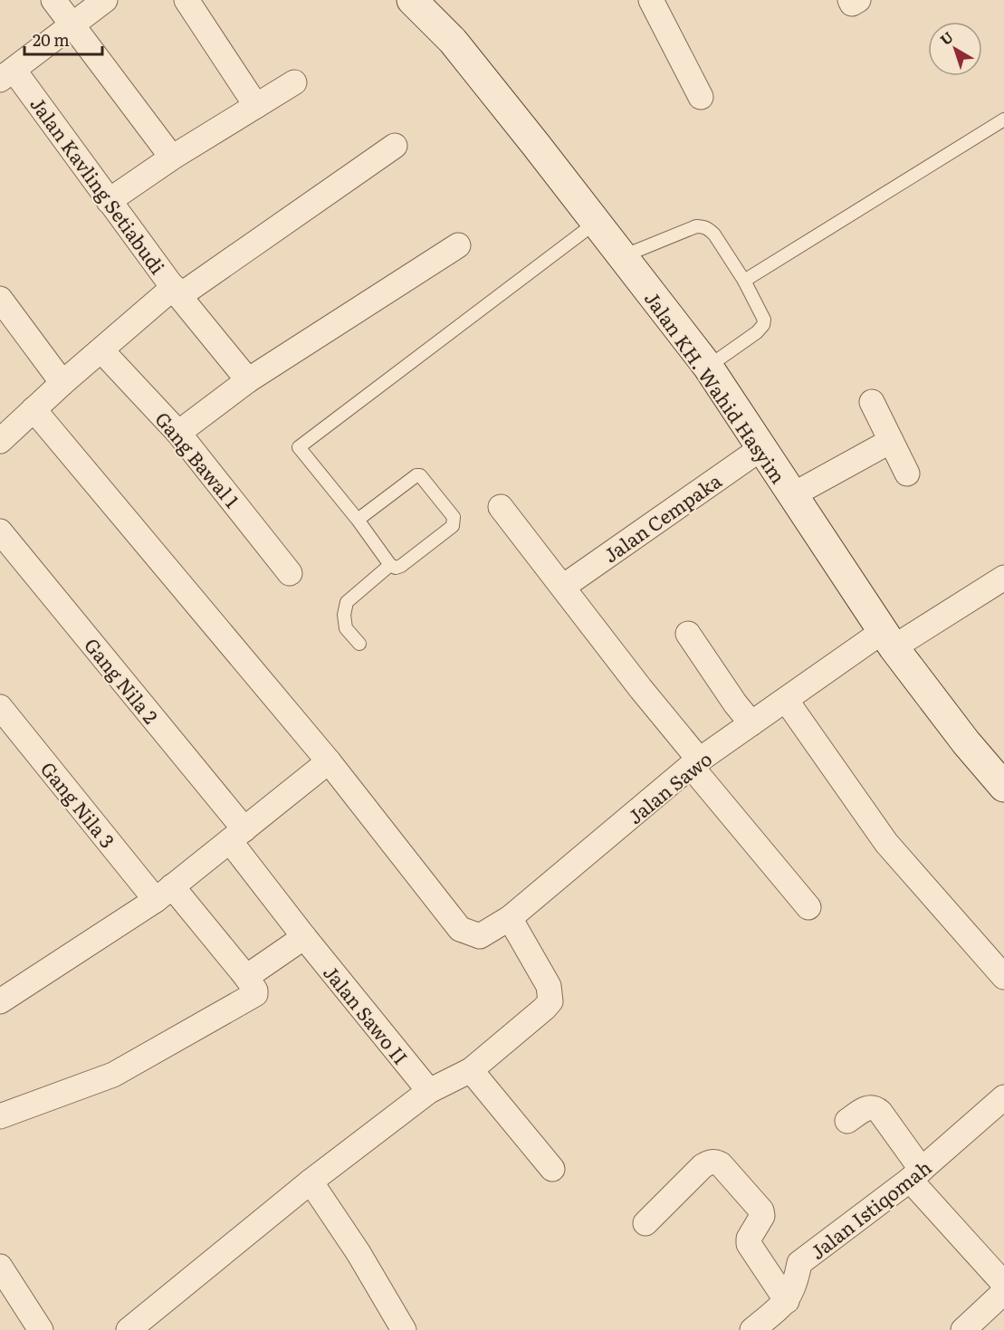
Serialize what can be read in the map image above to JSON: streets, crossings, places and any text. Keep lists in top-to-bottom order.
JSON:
{
  "streets": {
    "street": [
      "Jalan Kavling Setiabudi",
      "Jalan KH. Wahid Hasyim",
      "Gang Bawal 1",
      "Jalan Cempaka",
      "Gang Nila 2",
      "Jalan Sawo",
      "Gang Nila 3",
      "Jalan Sawo II",
      "Jalan Istiqomah"
    ]
  },
  "crossings": [
    ["Jalan Kavling Setiabudi", "Gang Bawal 1"],
    ["Jalan KH. Wahid Hasyim", "Jalan Cempaka"],
    ["Jalan KH. Wahid Hasyim", "Jalan Sawo"],
    ["Gang Nila 2", "Jalan Sawo II"]
  ],
  "scale_bar": "20 m",
  "north": "top left"
}
